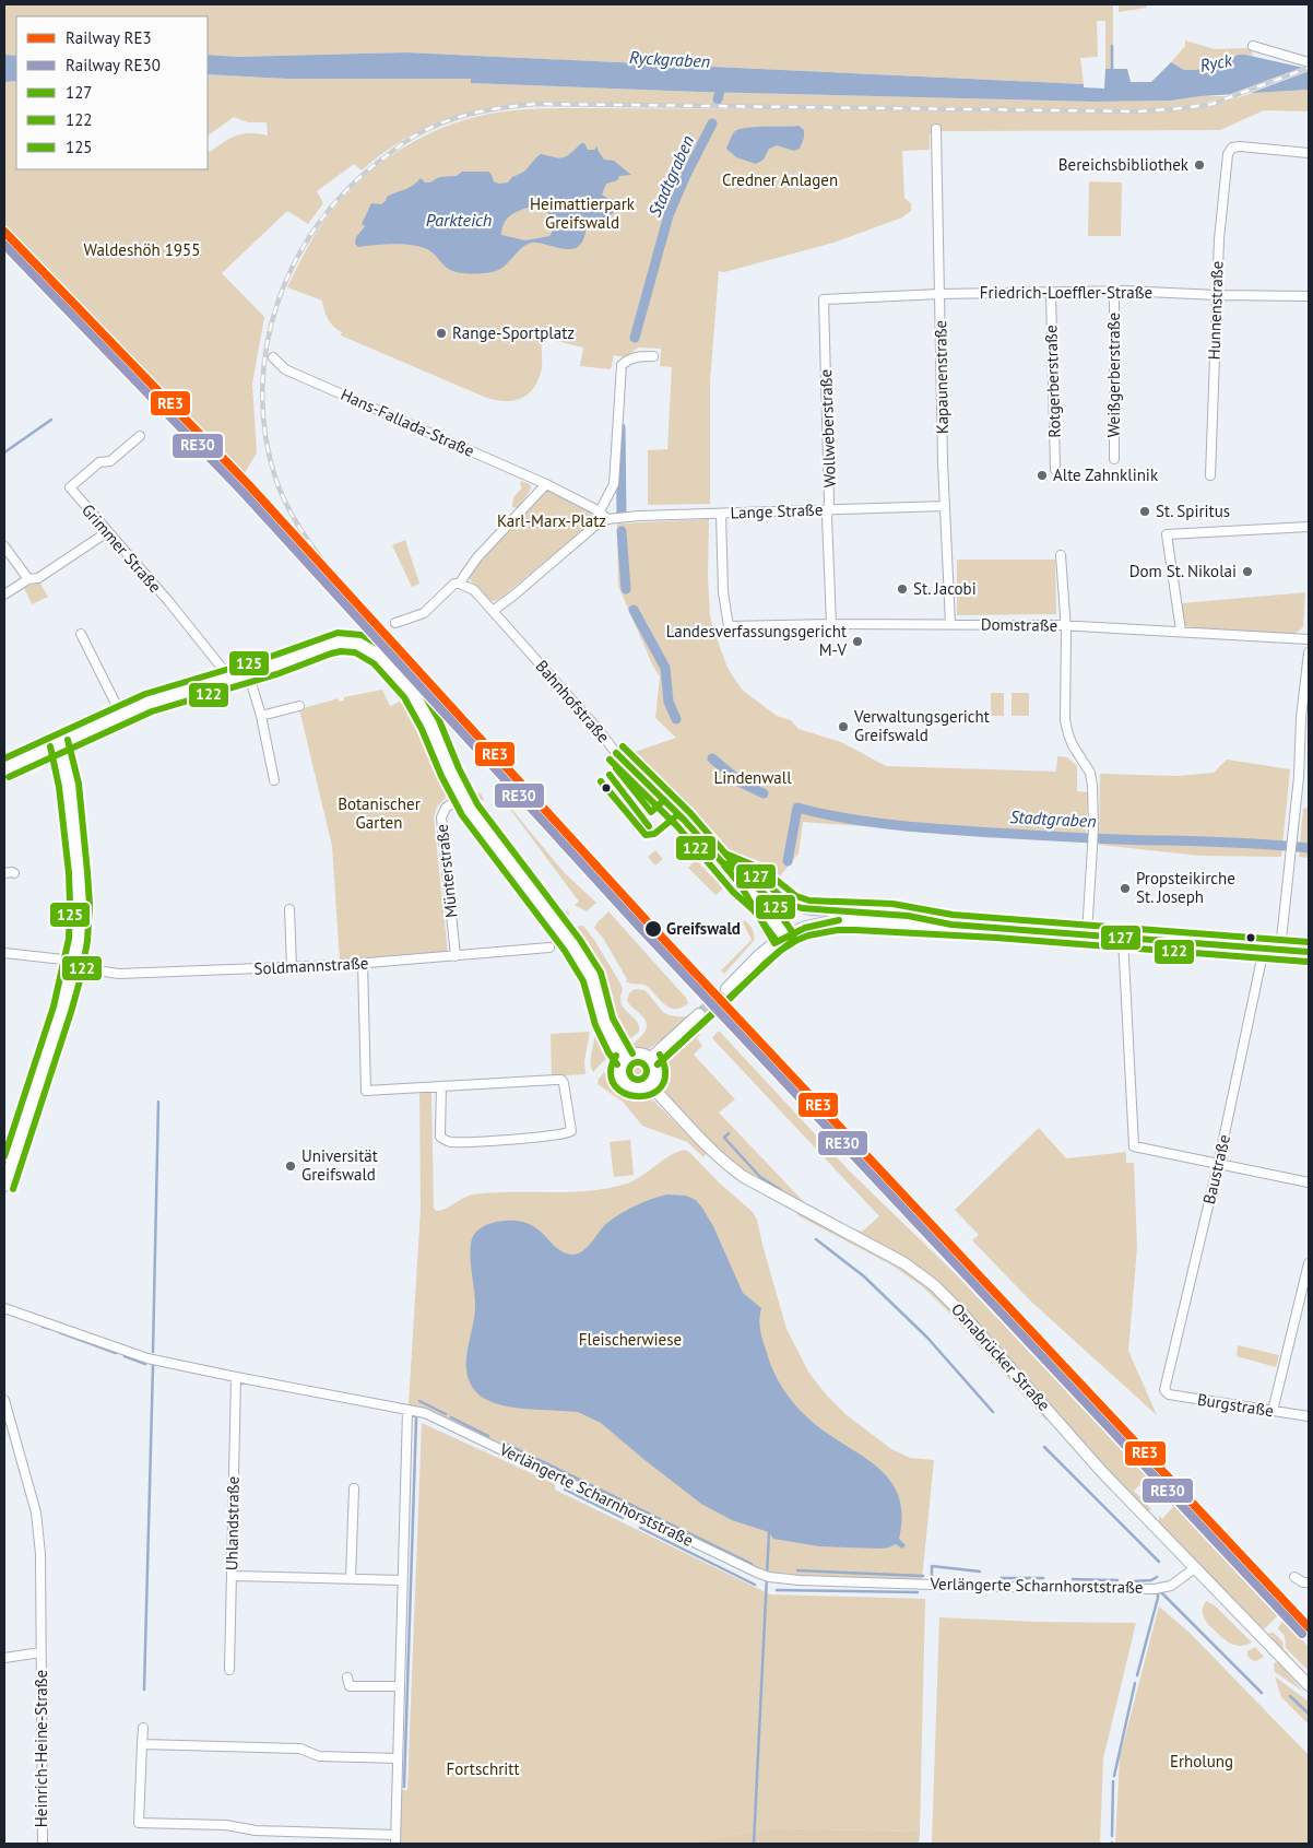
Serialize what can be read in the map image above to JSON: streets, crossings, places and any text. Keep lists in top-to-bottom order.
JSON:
{
  "streets": {
    "main road": ["Bahnhofstraße", "Osnabrücker Straße"],
    "street": [
      "Friedrich-Loeffler-Straße",
      "Hunnenstraße",
      "Weißgerberstraße",
      "Kapaunenstraße",
      "Rotgerberstraße",
      "Hans-Fallada-Straße",
      "Wollweberstraße",
      "Lange Straße",
      "Grimmer Straße",
      "Domstraße",
      "Münterstraße",
      "Soldmannstraße",
      "Baustraße",
      "Burgstraße",
      "Verlängerte Scharnhorststraße",
      "Uhlandstraße",
      "Heinrich-Heine-Straße"
    ]
  },
  "crossings": [
    ["Friedrich-Loeffler-Straße", "Hunnenstraße"],
    ["Friedrich-Loeffler-Straße", "Weißgerberstraße"],
    ["Friedrich-Loeffler-Straße", "Kapaunenstraße"],
    ["Friedrich-Loeffler-Straße", "Rotgerberstraße"],
    ["Friedrich-Loeffler-Straße", "Wollweberstraße"],
    ["Kapaunenstraße", "Lange Straße"],
    ["Kapaunenstraße", "Domstraße"],
    ["Wollweberstraße", "Lange Straße"],
    ["Wollweberstraße", "Domstraße"],
    ["Lange Straße", "Domstraße"],
    ["Bahnhofstraße", "Baustraße"],
    ["Münterstraße", "Soldmannstraße"],
    ["Baustraße", "Burgstraße"],
    ["Osnabrücker Straße", "Verlängerte Scharnhorststraße"],
    ["Verlängerte Scharnhorststraße", "Uhlandstraße"]
  ],
  "water": [
    "Ryckgraben",
    "Ryck",
    "Stadtgraben",
    "Parkteich"
  ],
  "parks": [
    "Credner Anlagen",
    "Heimattierpark Greifswald",
    "Waldeshöh 1955",
    "Karl-Marx-Platz",
    "Lindenwall",
    "Botanischer Garten",
    "Fleischerwiese",
    "Erholung",
    "Fortschritt"
  ],
  "places": [
    "Bereichsbibliothek",
    "Range-Sportplatz",
    "Alte Zahnklinik",
    "St. Spiritus",
    "Dom St. Nikolai",
    "St. Jacobi",
    "Landesverfassungsgericht M-V",
    "Verwaltungsgericht Greifswald",
    "Propsteikirche St. Joseph",
    "Greifswald",
    "Universität Greifswald"
  ],
  "lines": [
    "rail line RE3",
    "rail line RE30",
    "transit line 125",
    "transit line 122",
    "transit line 127"
  ],
  "legend": [
    "Railway RE3",
    "Railway RE30",
    "127",
    "122",
    "125"
  ]
}
